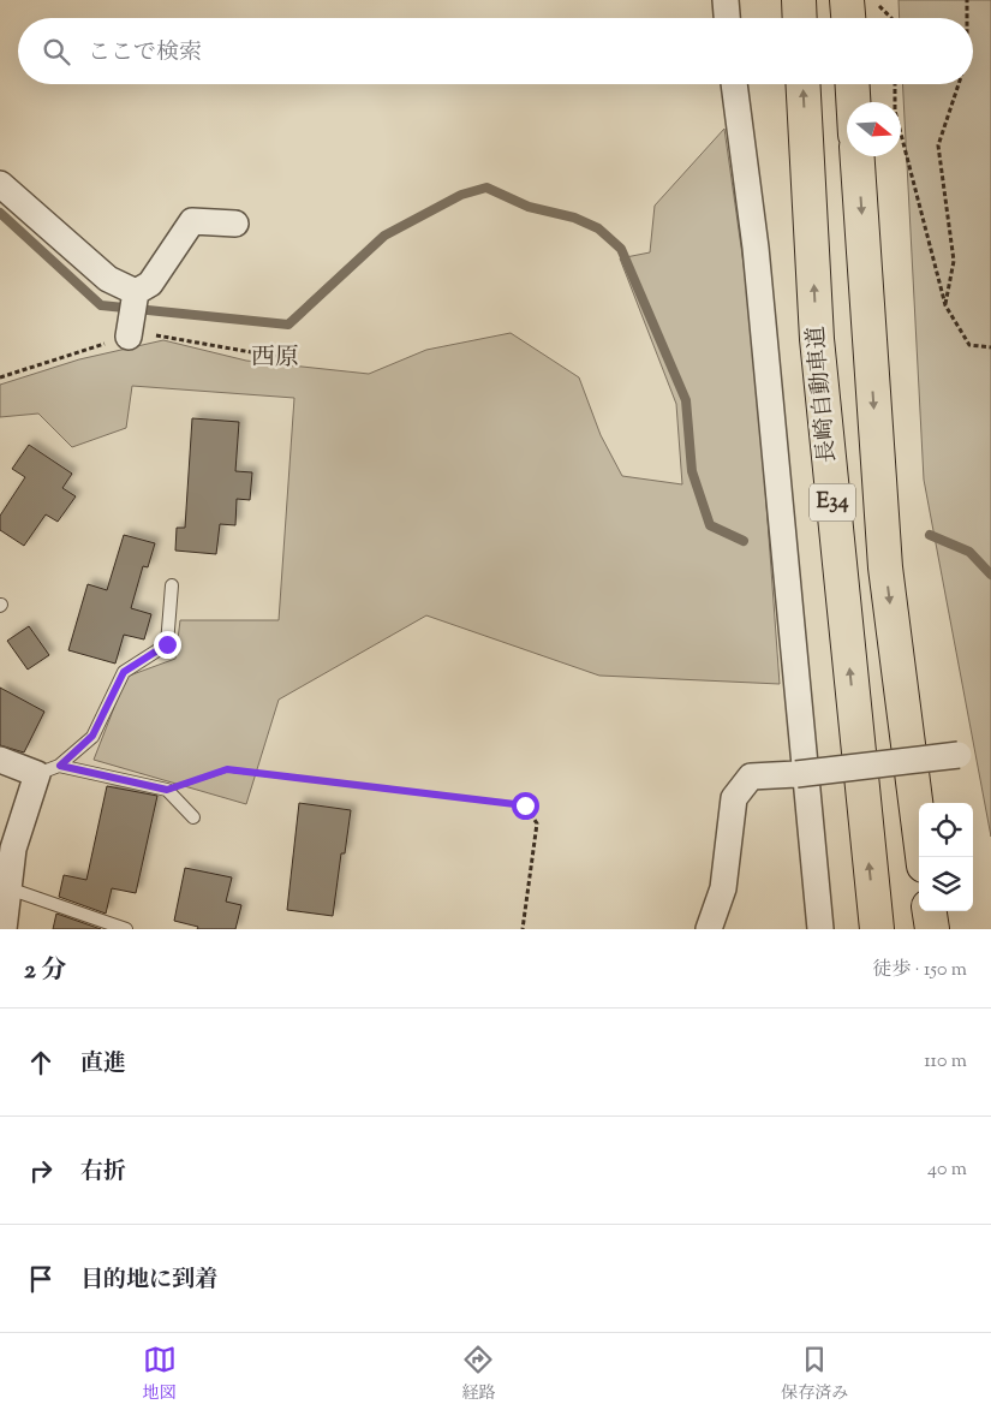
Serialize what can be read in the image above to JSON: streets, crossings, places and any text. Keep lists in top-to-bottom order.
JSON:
{
  "streets": {
    "highway": ["長崎自動車道", "E34"]
  },
  "districts": ["西原"],
  "north": "right",
  "page": {
    "search": "ここで検索",
    "heading": ["2 分", "徒歩 · 150 m"],
    "list": [
      ["直進", "110 m"],
      ["右折", "40 m"],
      "目的地に到着"
    ],
    "nav": ["地図", "経路", "保存済み"]
  }
}
